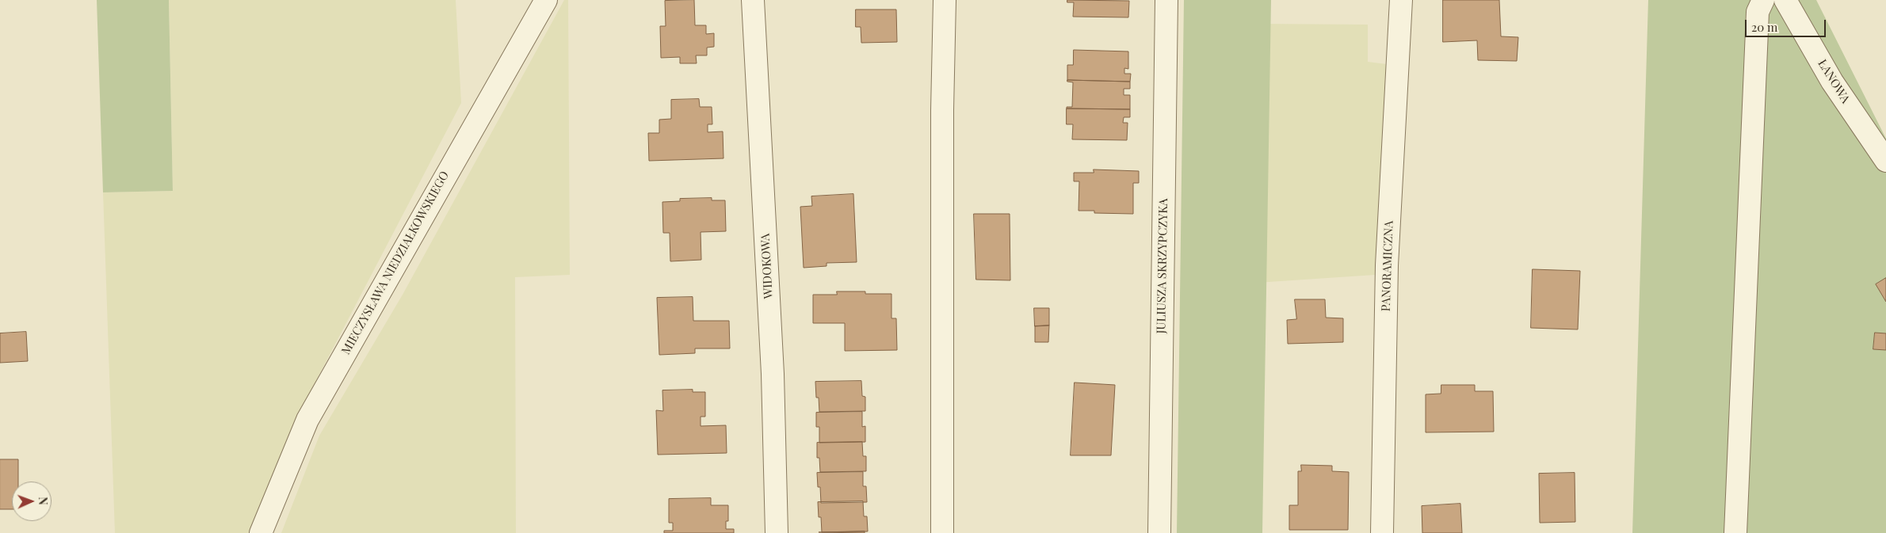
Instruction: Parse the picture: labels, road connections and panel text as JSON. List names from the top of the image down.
{
  "streets": {
    "street": [
      "ŁANOWA",
      "MIECZYSŁAWA NIEDZIAŁKOWSKIEGO",
      "WIDOKOWA",
      "JULIUSZA SKRZYPCZYKA",
      "PANORAMICZNA"
    ]
  },
  "scale_bar": "20 m",
  "north": "right"
}
